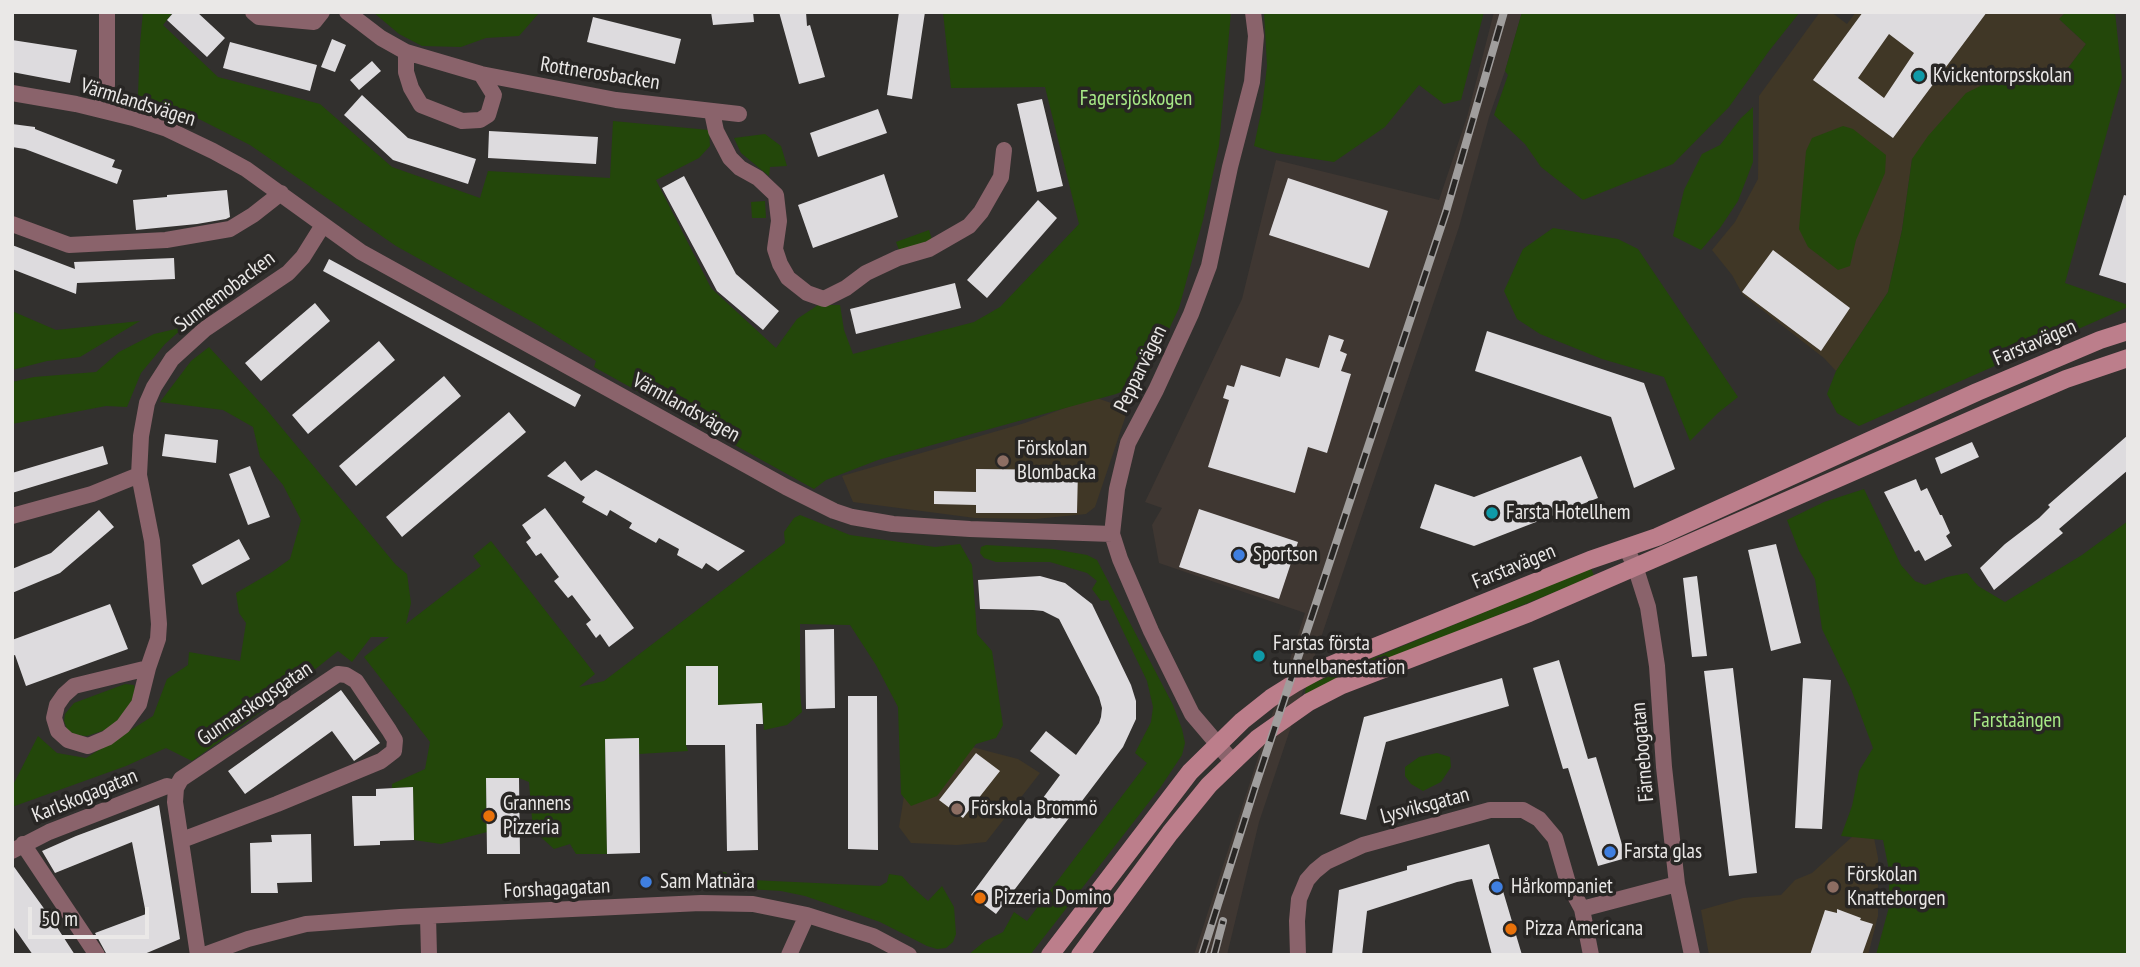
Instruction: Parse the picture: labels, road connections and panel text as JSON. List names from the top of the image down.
{
  "streets": {
    "street": [
      "Rottnerosbacken",
      "Värmlandsvägen",
      "Sunnemobacken",
      "Farstavägen",
      "Pepparvägen",
      "Gunnarskogsgatan",
      "Färnebogatan",
      "Karlskogagatan",
      "Lysviksgatan",
      "Forshagagatan"
    ]
  },
  "crossings": [
    ["Värmlandsvägen", "Sunnemobacken"],
    ["Värmlandsvägen", "Pepparvägen"],
    ["Farstavägen", "Pepparvägen"],
    ["Farstavägen", "Färnebogatan"],
    ["Gunnarskogsgatan", "Karlskogagatan"]
  ],
  "parks": ["Fagersjöskogen", "Farstaängen"],
  "places": [
    "Kvickentorpsskolan",
    "Förskolan Blombacka",
    "Farsta Hotellhem",
    "Sportson",
    "Farstas första tunnelbanestation",
    "Förskola Brommö",
    "Grannens Pizzeria",
    "Farsta glas",
    "Sam Matnära",
    "Hårkompaniet",
    "Förskolan Knatteborgen",
    "Pizzeria Domino",
    "Pizza Americana"
  ],
  "scale_bar": "50 m"
}
